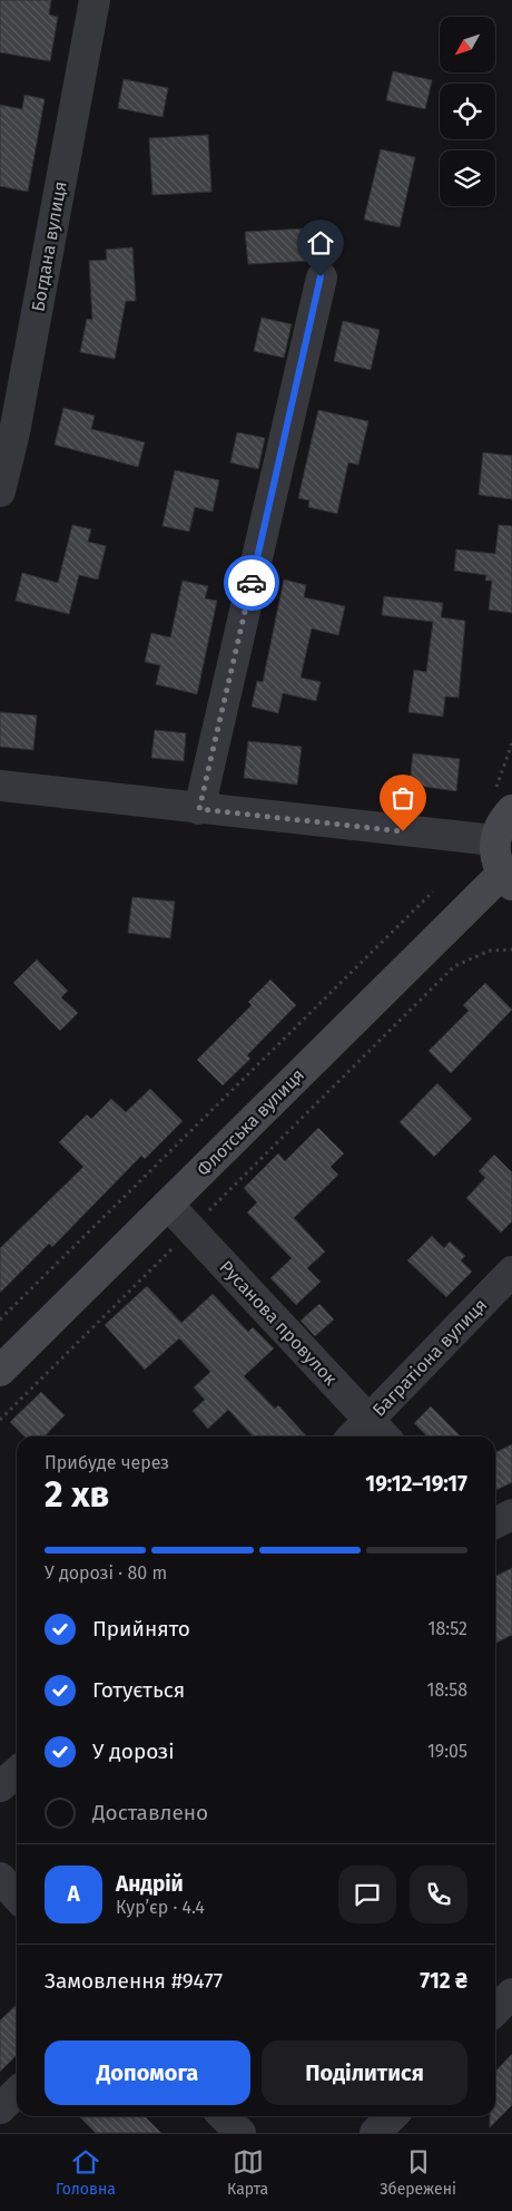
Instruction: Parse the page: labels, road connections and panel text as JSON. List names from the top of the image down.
{
  "streets": {
    "street": [
      "Богдана вулиця",
      "Флотська вулиця",
      "Русанова провулок",
      "Багратіона вулиця"
    ]
  },
  "crossings": [
    ["Флотська вулиця", "Русанова провулок"],
    ["Русанова провулок", "Багратіона вулиця"]
  ],
  "north": "bottom left",
  "page": {
    "heading": ["2 хв", "Прибуде через", "19:12–19:17"],
    "panel": [
      "Андрій",
      "Кур’єр · 4.4",
      "Замовлення #9477",
      "712 ₴"
    ],
    "bar": "У дорозі · 80 m",
    "list": [
      ["Прийнято", "18:52"],
      ["Готується", "18:58"],
      ["У дорозі", "19:05"],
      "Доставлено"
    ],
    "round": "А",
    "buttons": ["Допомога", "Поділитися"],
    "tabs": ["Головна", "Карта", "Збережені"]
  }
}
